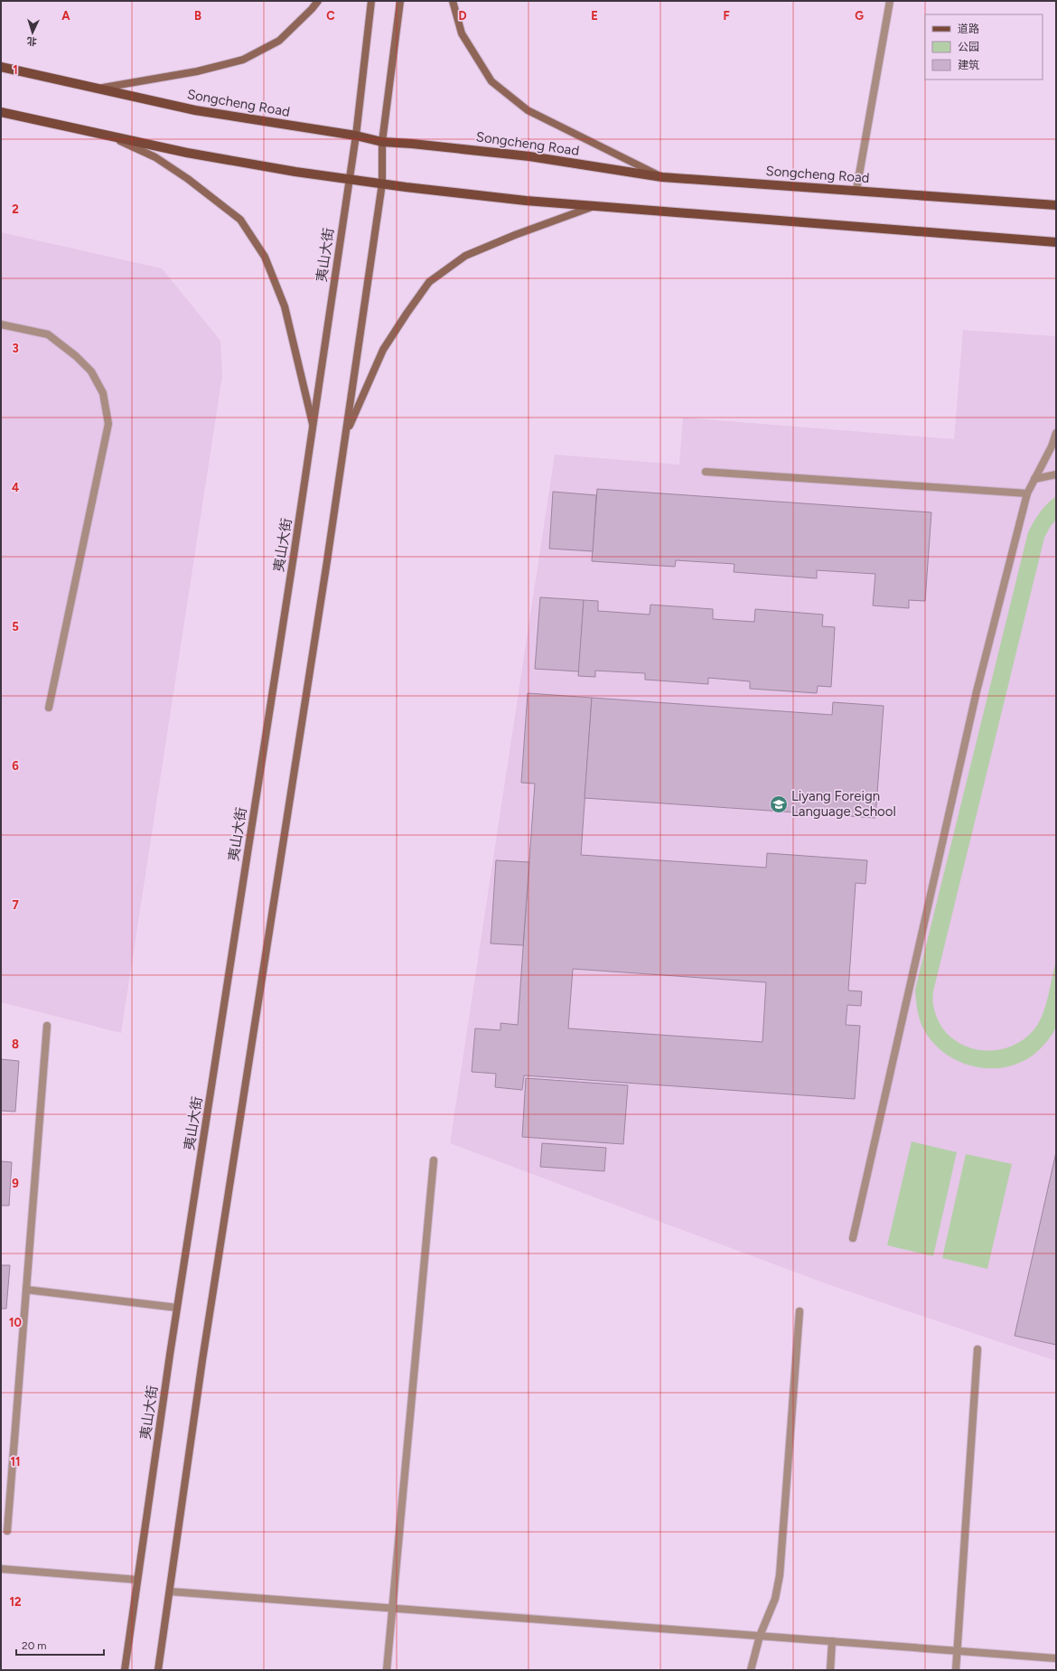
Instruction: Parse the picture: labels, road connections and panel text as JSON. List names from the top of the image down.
{
  "streets": {
    "main road": ["Songcheng Road", "夷山大街"]
  },
  "crossings": [
    ["Songcheng Road", "夷山大街"]
  ],
  "places": {
    "school or university": ["Liyang Foreign Language School"]
  },
  "legend": ["道路", "公园", "建筑"],
  "scale_bar": "20 m",
  "north": "bottom",
  "grid": {
    "columns": [
      "A",
      "B",
      "C",
      "D",
      "E",
      "F",
      "G"
    ],
    "rows": [
      "1",
      "2",
      "3",
      "4",
      "5",
      "6",
      "7",
      "8",
      "9",
      "10",
      "11",
      "12"
    ]
  }
}
